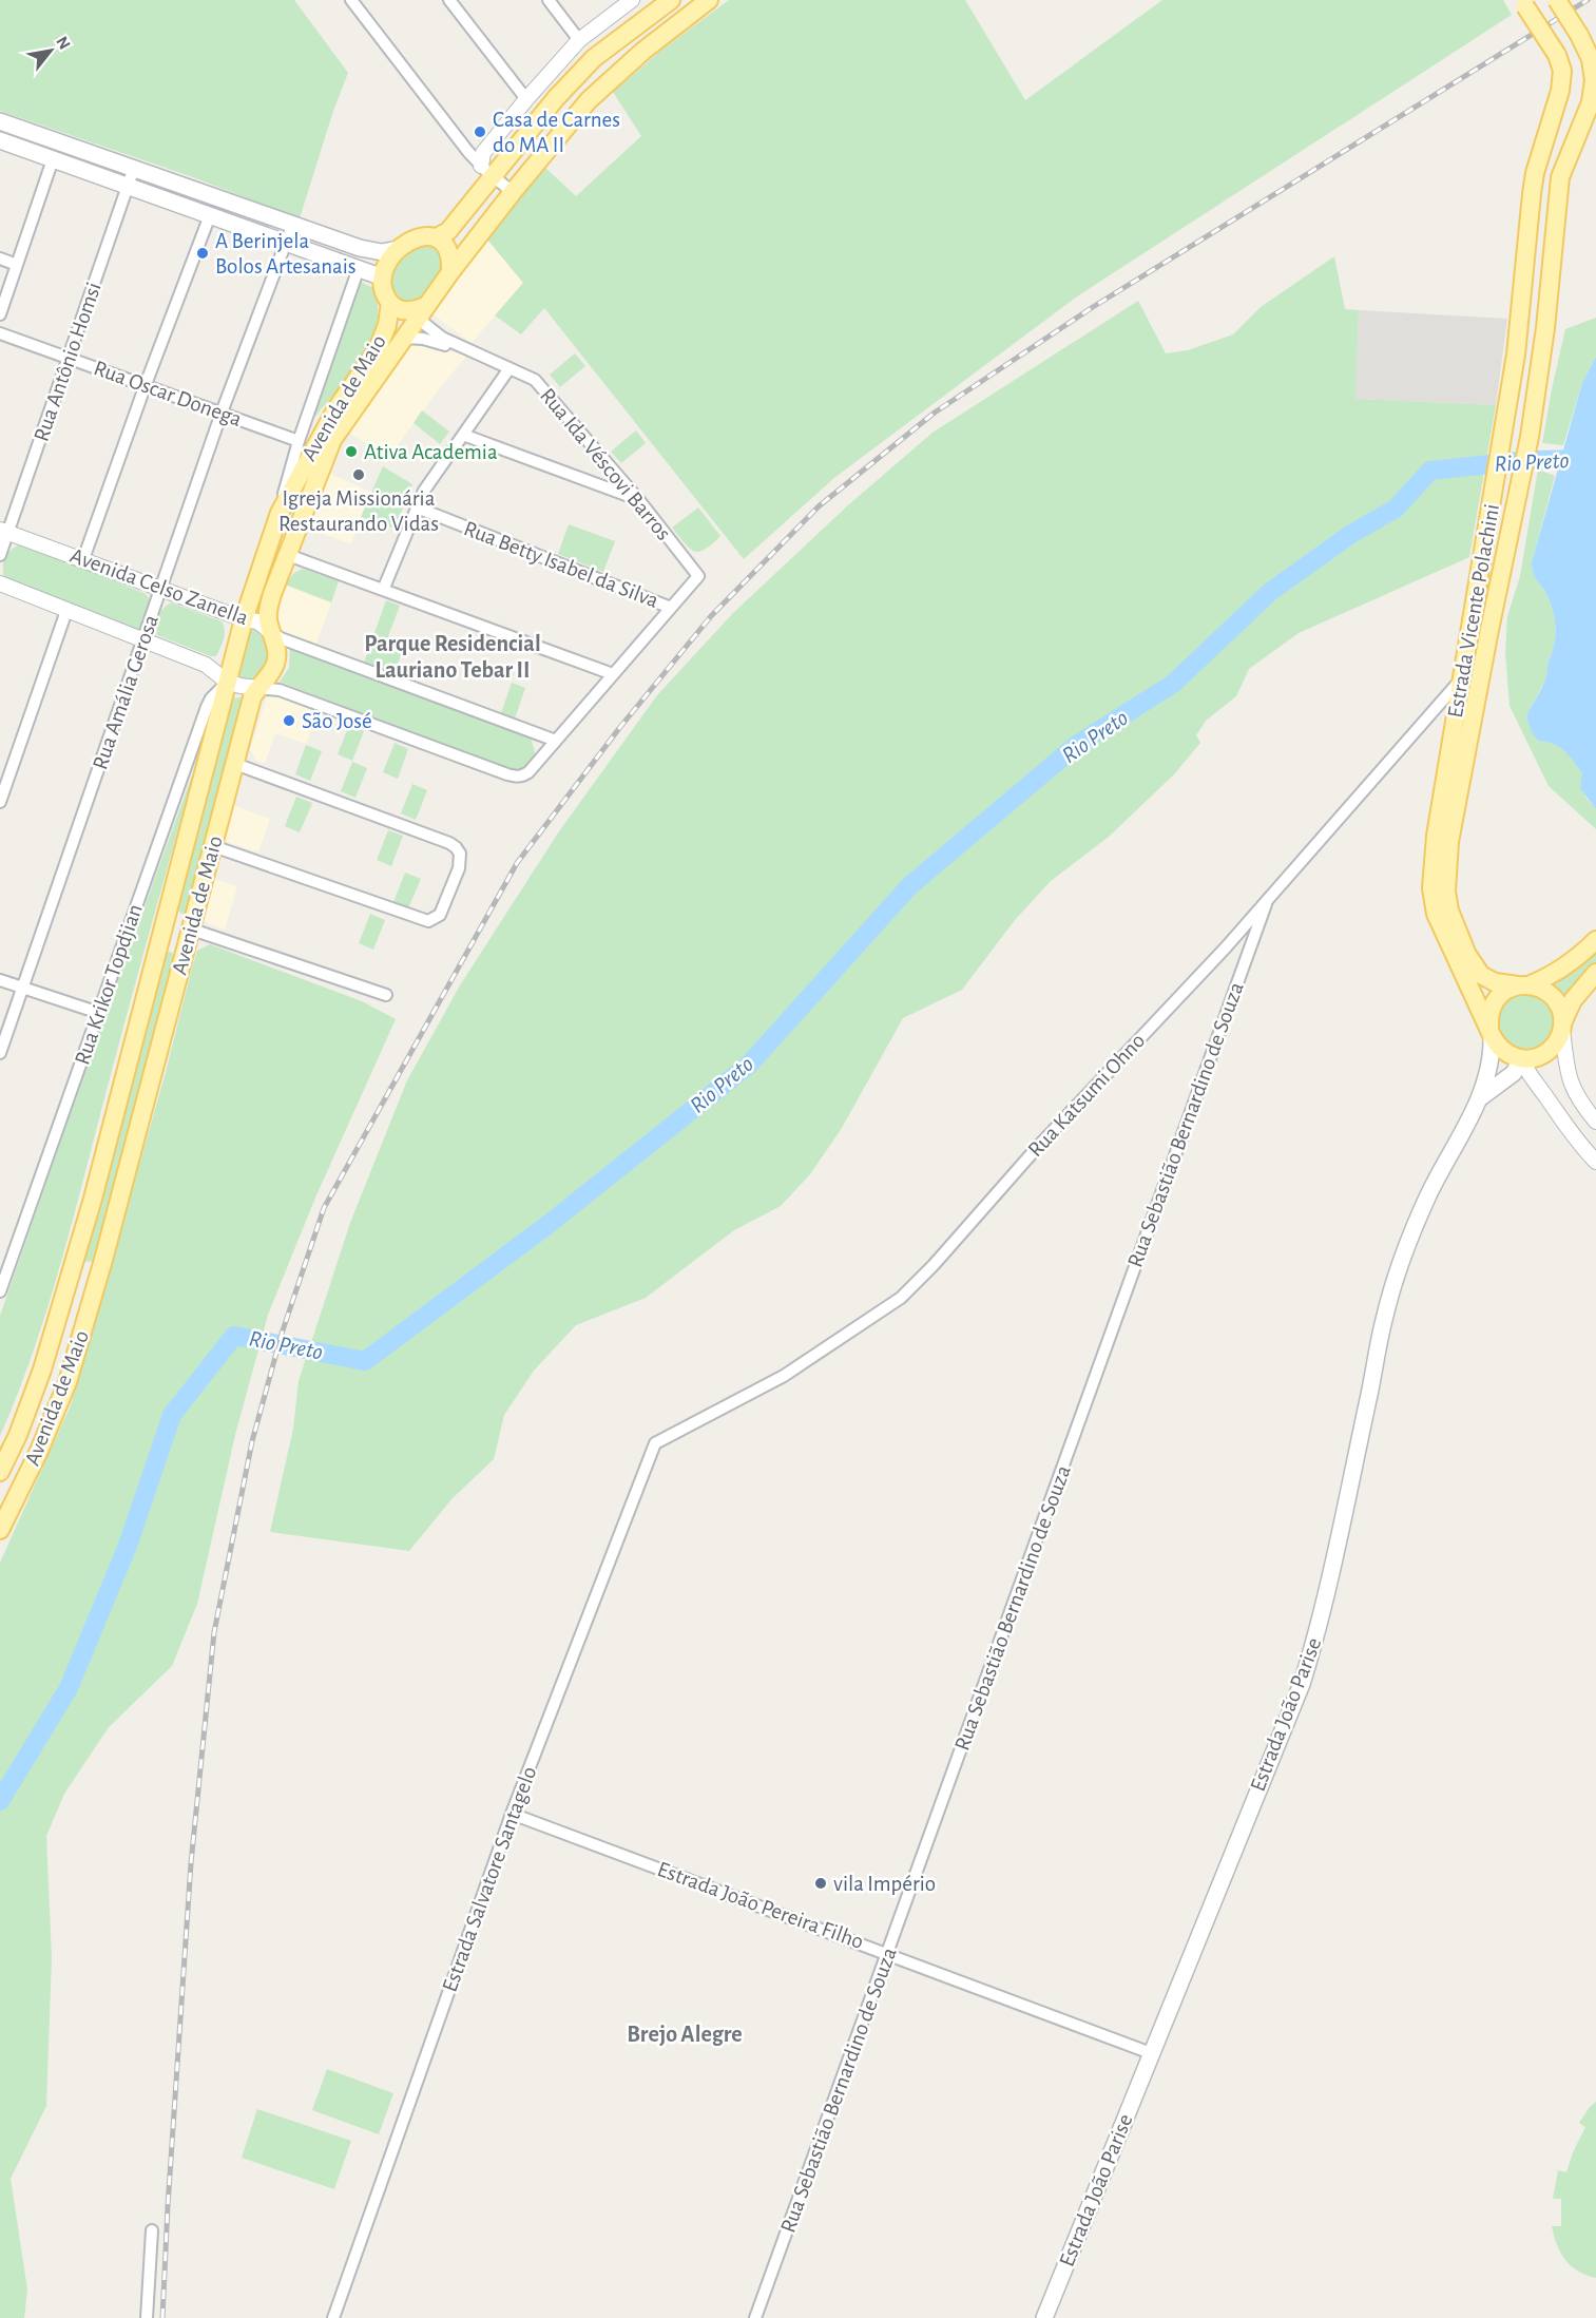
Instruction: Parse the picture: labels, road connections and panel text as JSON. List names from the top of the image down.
{
  "streets": {
    "main road": ["Avenida de Maio", "Estrada Vicente Polachini", "Estrada João Parise"],
    "street": [
      "Rua Antônio Homsi",
      "Rua Oscar Donega",
      "Rua Ida Véscovi Barros",
      "Rua Betty Isabel da Silva",
      "Avenida Celso Zanella",
      "Rua Amália Gerosa",
      "Rua Krikor Topdjian",
      "Rua Katsumi Ohno",
      "Rua Sebastião Bernardino de Souza",
      "Estrada Salvatore Santagelo",
      "Estrada João Pereira Filho"
    ]
  },
  "crossings": [
    ["Rua Antônio Homsi", "Rua Oscar Donega"],
    ["Rua Antônio Homsi", "Avenida Celso Zanella"],
    ["Rua Oscar Donega", "Rua Amália Gerosa"],
    ["Avenida de Maio", "Rua Ida Véscovi Barros"],
    ["Avenida de Maio", "Avenida Celso Zanella"],
    ["Avenida de Maio", "Rua Krikor Topdjian"],
    ["Rua Ida Véscovi Barros", "Rua Betty Isabel da Silva"],
    ["Avenida Celso Zanella", "Rua Amália Gerosa"],
    ["Estrada Vicente Polachini", "Rua Katsumi Ohno"],
    ["Estrada Vicente Polachini", "Estrada João Parise"],
    ["Rua Katsumi Ohno", "Rua Sebastião Bernardino de Souza"],
    ["Rua Katsumi Ohno", "Estrada Salvatore Santagelo"],
    ["Rua Sebastião Bernardino de Souza", "Estrada João Pereira Filho"],
    ["Estrada João Parise", "Estrada João Pereira Filho"],
    ["Estrada Salvatore Santagelo", "Estrada João Pereira Filho"]
  ],
  "districts": ["Parque Residencial Lauriano Tebar II", "Brejo Alegre"],
  "water": ["Rio Preto"],
  "places": [
    "Casa de Carnes do MA II",
    "A Berinjela Bolos Artesanais",
    "Ativa Academia",
    "Igreja Missionária Restaurando Vidas",
    "São José",
    "vila Império"
  ],
  "north": "top right"
}
